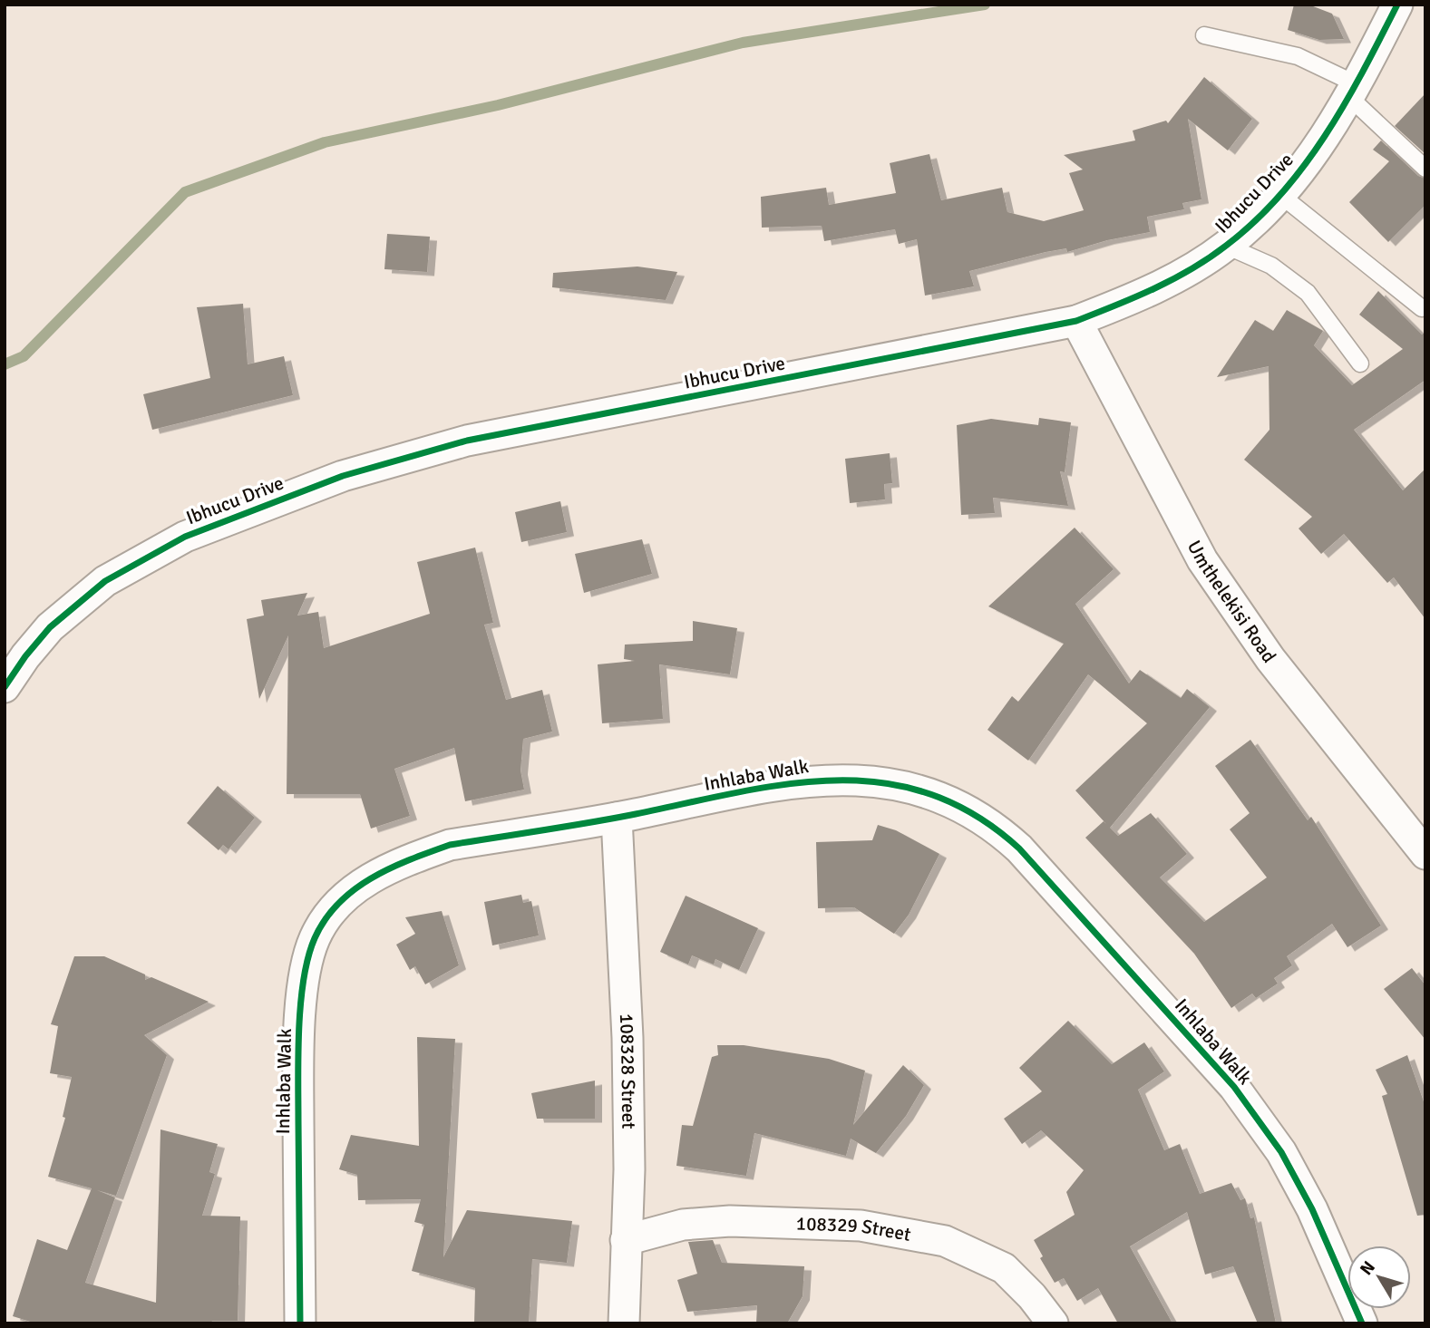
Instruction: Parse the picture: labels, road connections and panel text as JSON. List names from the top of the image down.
{
  "streets": {
    "street": [
      "Ibhucu Drive",
      "Umthelekisi Road",
      "Inhlaba Walk",
      "108328 Street",
      "108329 Street"
    ]
  },
  "crossings": [
    ["Ibhucu Drive", "Umthelekisi Road"],
    ["Inhlaba Walk", "108328 Street"],
    ["108328 Street", "108329 Street"]
  ],
  "north": "top left"
}
